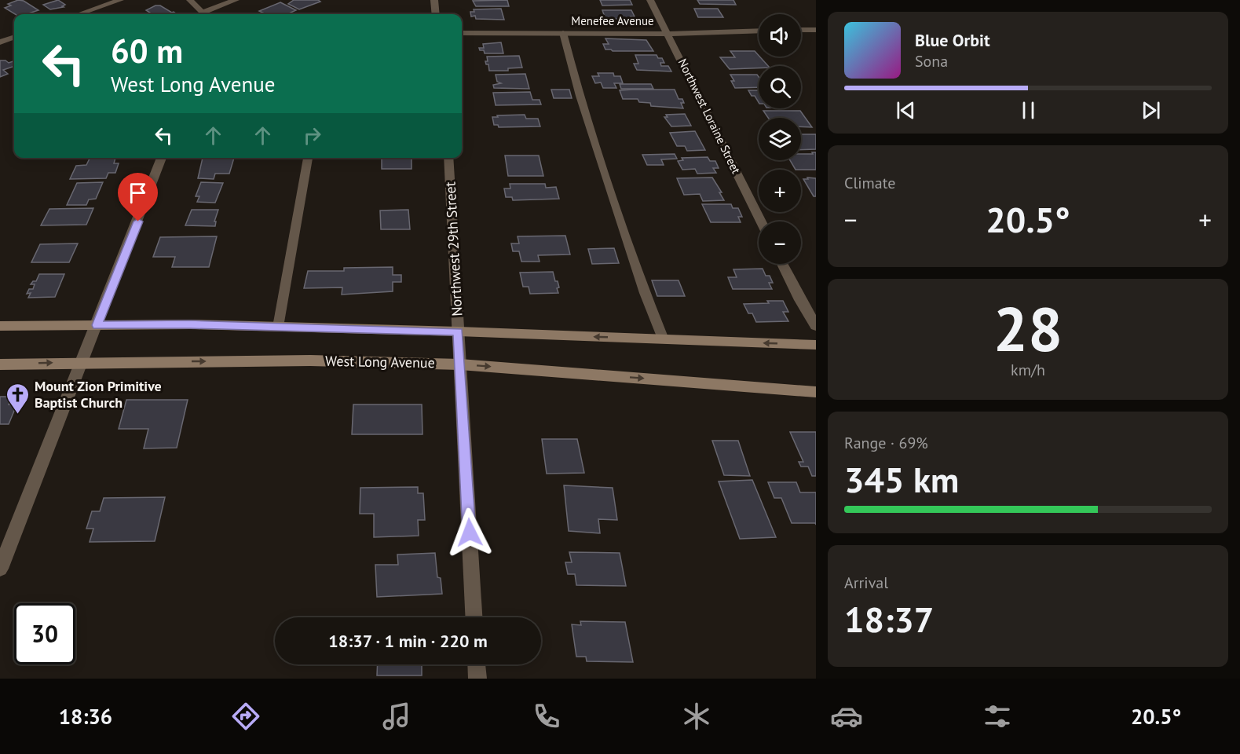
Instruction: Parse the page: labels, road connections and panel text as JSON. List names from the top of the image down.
{
  "streets": {
    "main road": ["West Long Avenue"],
    "street": ["Menefee Avenue", "Northwest Loraine Street", "Northwest 29th Street"]
  },
  "crossings": [
    ["Menefee Avenue", "Northwest Loraine Street"],
    ["Northwest 29th Street", "West Long Avenue"]
  ],
  "places": {
    "church": ["Mount Zion Primitive Baptist Church"]
  },
  "page": {
    "map_buttons": ["+", "−"],
    "turn": ["60 m", "West Long Avenue"],
    "song": ["Blue Orbit", "Sona"],
    "tile": [
      "Climate",
      ["28", "km/h"],
      ["Range · 69%", "345 km"],
      ["Arrival", "18:37"]
    ],
    "heat": ["−", "20.5°", "+"],
    "limit": "30",
    "trip": "18:37 · 1 min · 220 m",
    "tabs": ["18:36", "20.5°"]
  }
}
